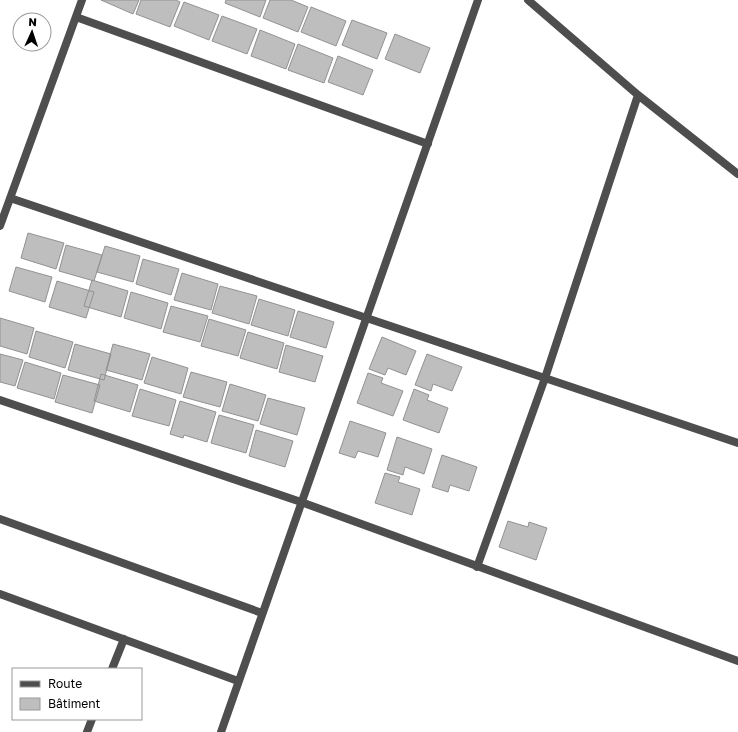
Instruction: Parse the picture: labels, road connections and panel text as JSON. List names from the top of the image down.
{
  "legend": ["Route", "Bâtiment"],
  "north": "top"
}
